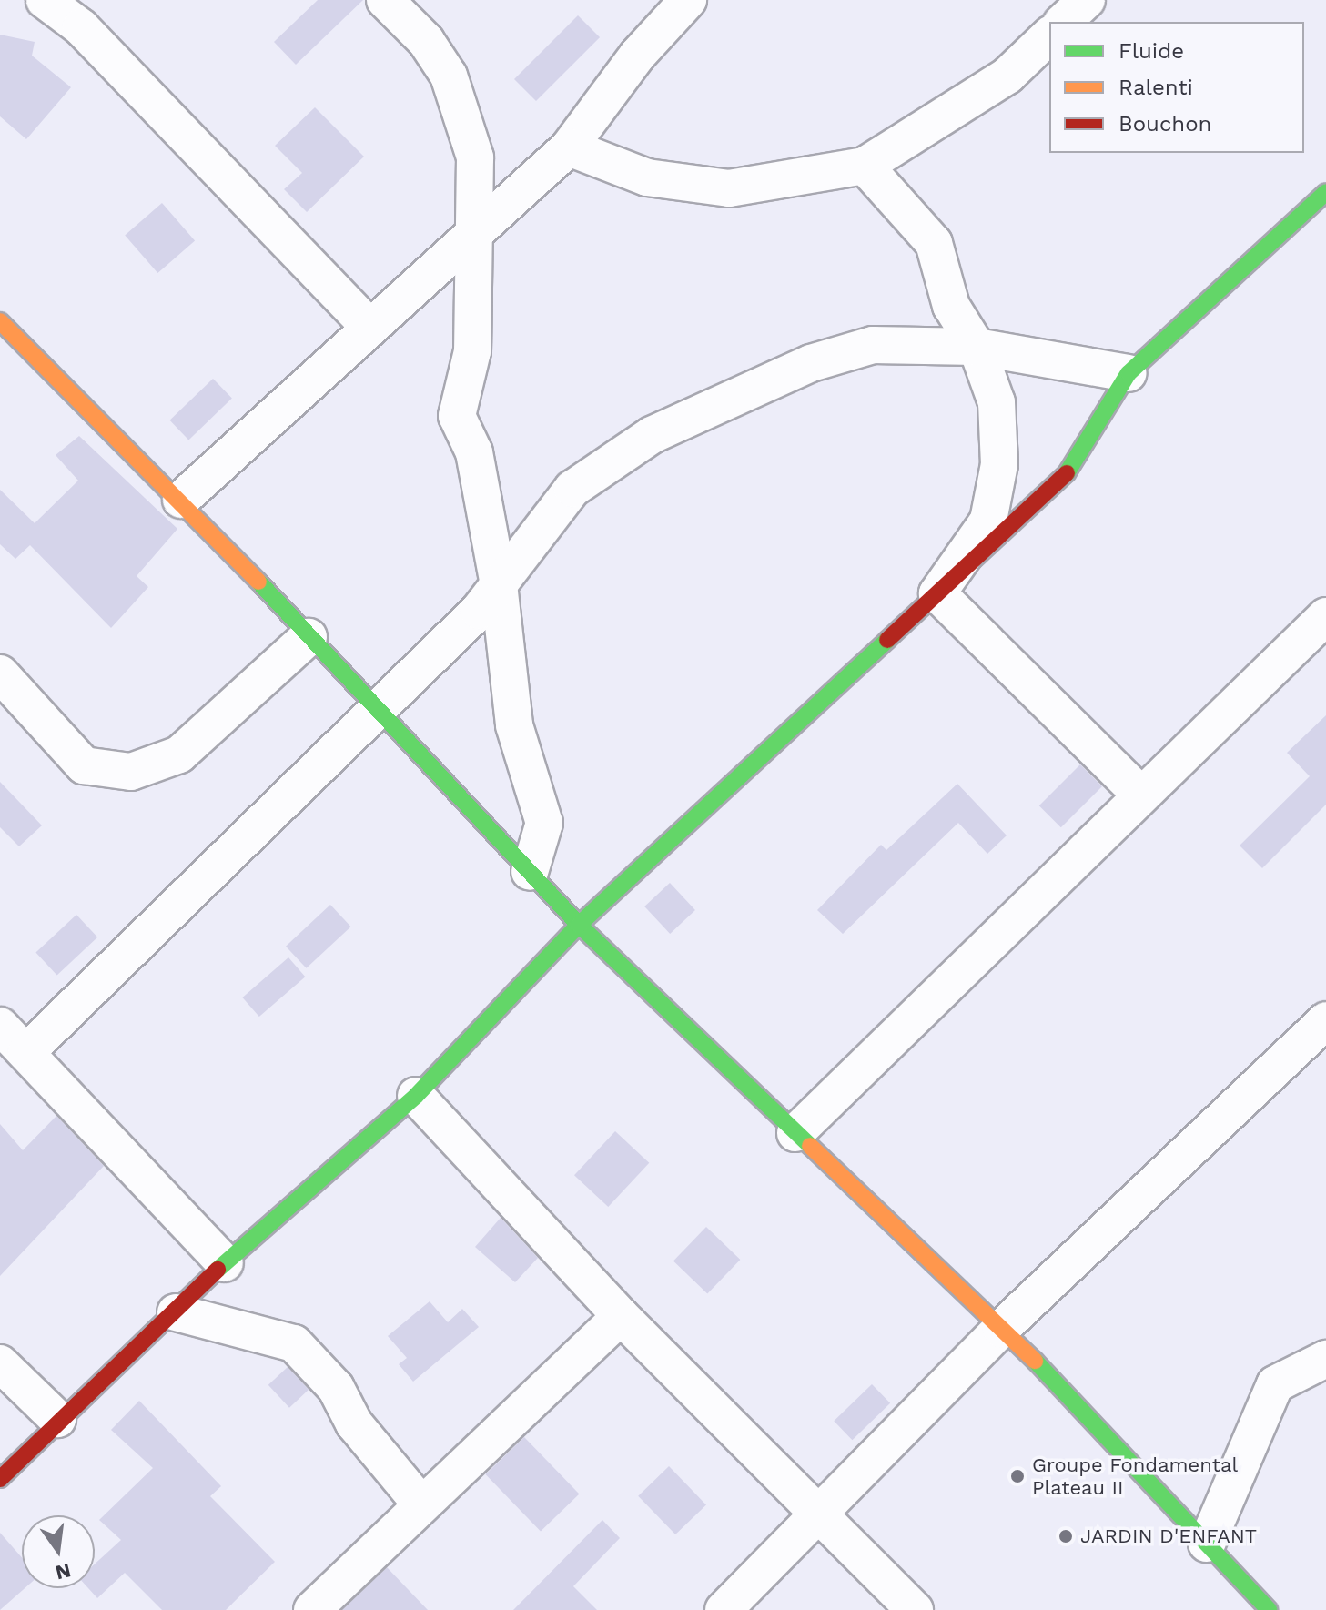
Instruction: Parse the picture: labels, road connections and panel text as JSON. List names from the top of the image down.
{
  "places": ["Groupe Fondamental Plateau II", "JARDIN D'ENFANT"],
  "legend": ["Fluide", "Ralenti", "Bouchon"],
  "north": "bottom"
}
